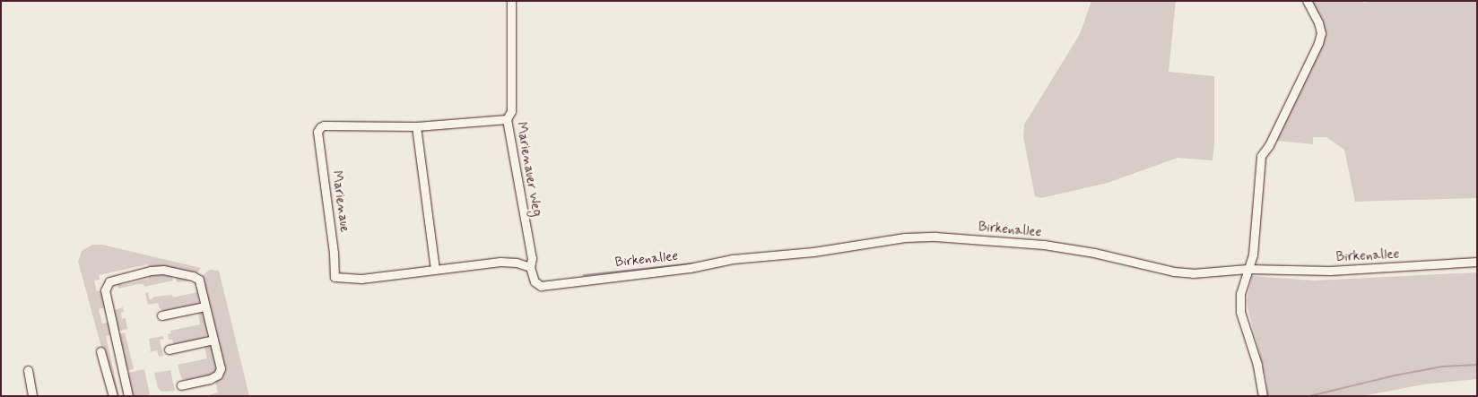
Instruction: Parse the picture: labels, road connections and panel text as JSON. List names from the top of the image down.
{
  "streets": {
    "street": ["Marienauer Weg", "Marienaue", "Birkenallee"]
  },
  "crossings": [
    ["Marienauer Weg", "Marienaue"],
    ["Marienauer Weg", "Birkenallee"]
  ]
}
